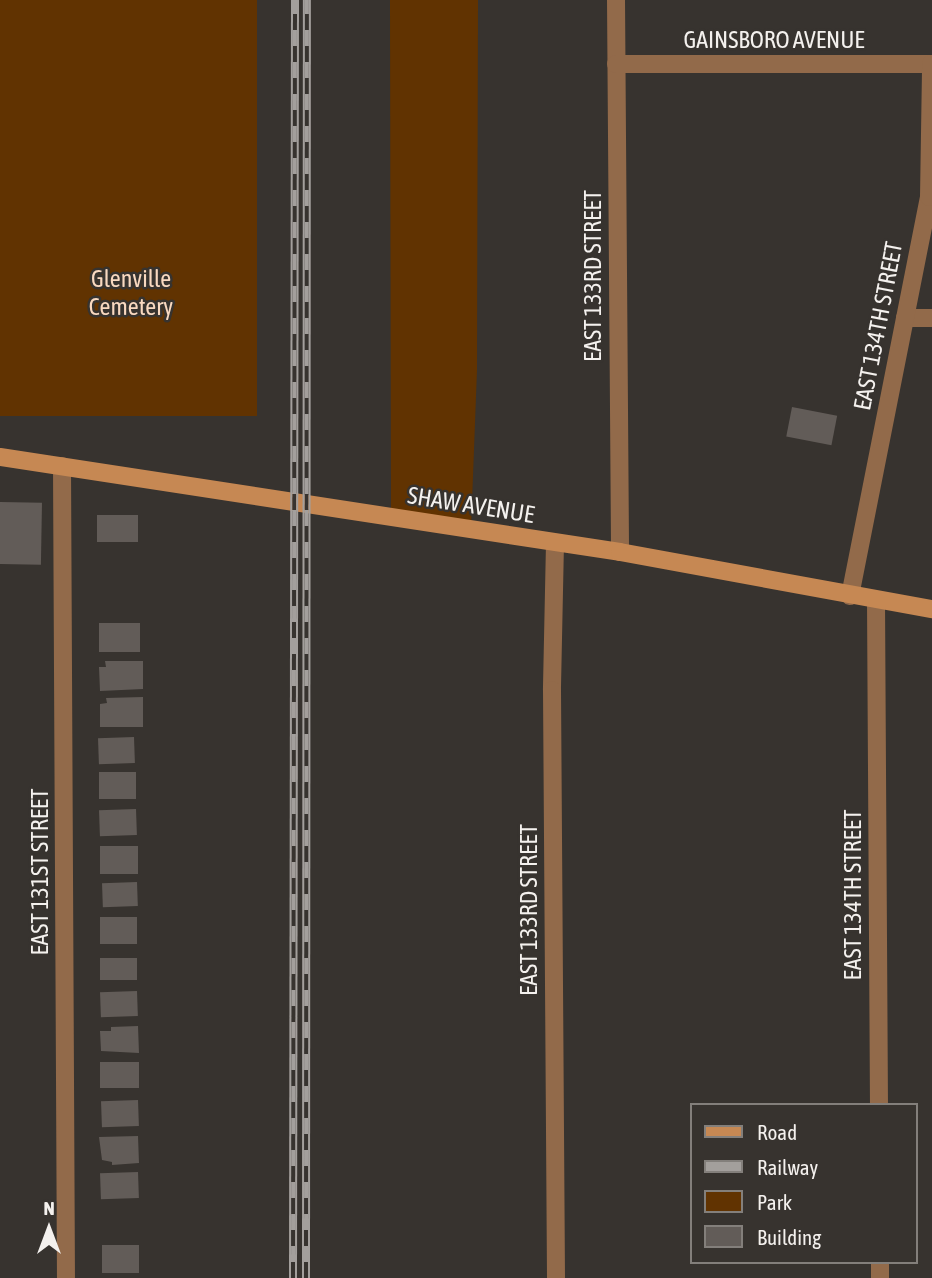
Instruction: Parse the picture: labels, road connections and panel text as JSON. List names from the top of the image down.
{
  "streets": {
    "main road": ["SHAW AVENUE"],
    "street": [
      "GAINSBORO AVENUE",
      "EAST 133RD STREET",
      "EAST 134TH STREET",
      "EAST 131ST STREET"
    ]
  },
  "crossings": [
    ["GAINSBORO AVENUE", "EAST 133RD STREET"],
    ["GAINSBORO AVENUE", "EAST 134TH STREET"],
    ["EAST 133RD STREET", "SHAW AVENUE"],
    ["EAST 134TH STREET", "SHAW AVENUE"],
    ["SHAW AVENUE", "EAST 131ST STREET"]
  ],
  "parks": ["Glenville Cemetery"],
  "legend": [
    "Road",
    "Railway",
    "Park",
    "Building"
  ],
  "north": "top"
}
